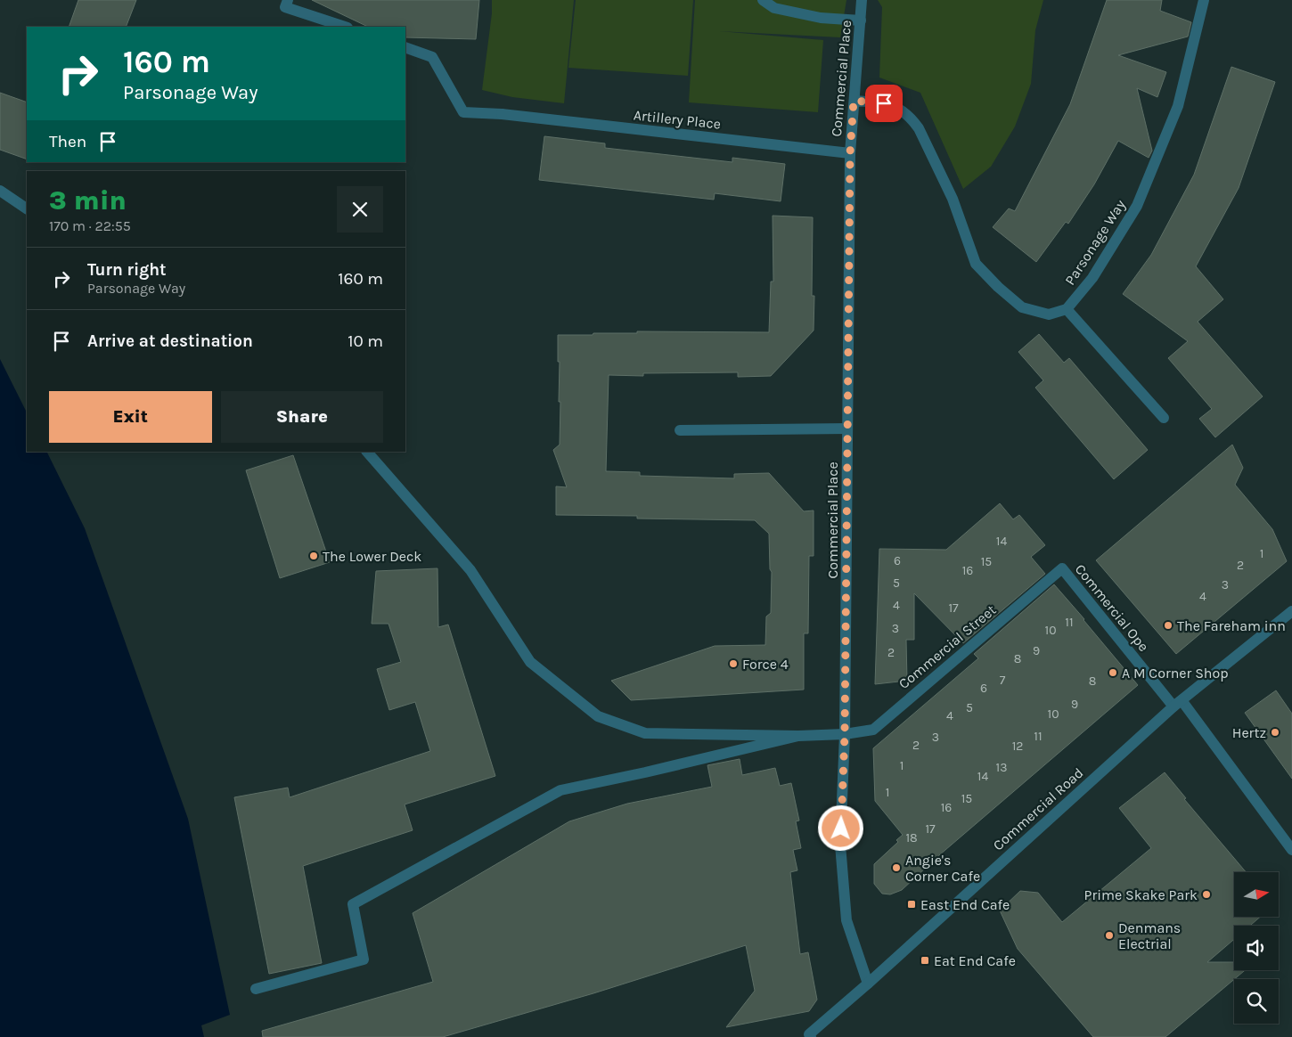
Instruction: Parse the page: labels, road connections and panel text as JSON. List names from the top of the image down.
{
  "streets": {
    "street": [
      "Commercial Place",
      "Artillery Place",
      "Parsonage Way",
      "Commercial Ope",
      "Commercial Street",
      "Commercial Road"
    ]
  },
  "crossings": [
    ["Commercial Place", "Artillery Place"],
    ["Commercial Place", "Commercial Street"],
    ["Commercial Place", "Commercial Road"],
    ["Commercial Ope", "Commercial Street"],
    ["Commercial Ope", "Commercial Road"]
  ],
  "places": {
    "other": [
      "The Lower Deck",
      "The Fareham inn",
      "Force 4",
      "A M Corner Shop",
      "Hertz",
      "Angie's Corner Cafe",
      "Prime Skake Park",
      "Denmans Electrial"
    ],
    "transit": ["East End Cafe", "Eat End Cafe"]
  },
  "house_numbers": [
    "14",
    "1",
    "6",
    "15",
    "2",
    "16",
    "5",
    "3",
    "4",
    "4",
    "17",
    "11",
    "3",
    "10",
    "9",
    "2",
    "8",
    "7",
    "8",
    "6",
    "9",
    "5",
    "10",
    "4",
    "11",
    "3",
    "2",
    "12",
    "1",
    "13",
    "14",
    "1",
    "15",
    "16",
    "17",
    "18"
  ],
  "north": "right",
  "page": {
    "turn": ["160 m", "Parsonage Way"],
    "then": "Then",
    "heading": ["3 min", "170 m · 22:55"],
    "list": [
      {
        "name": "Turn right",
        "note": "Parsonage Way",
        "value": "160 m"
      },
      {
        "name": "Arrive at destination",
        "value": "10 m"
      }
    ],
    "buttons": ["Exit", "Share"]
  }
}
